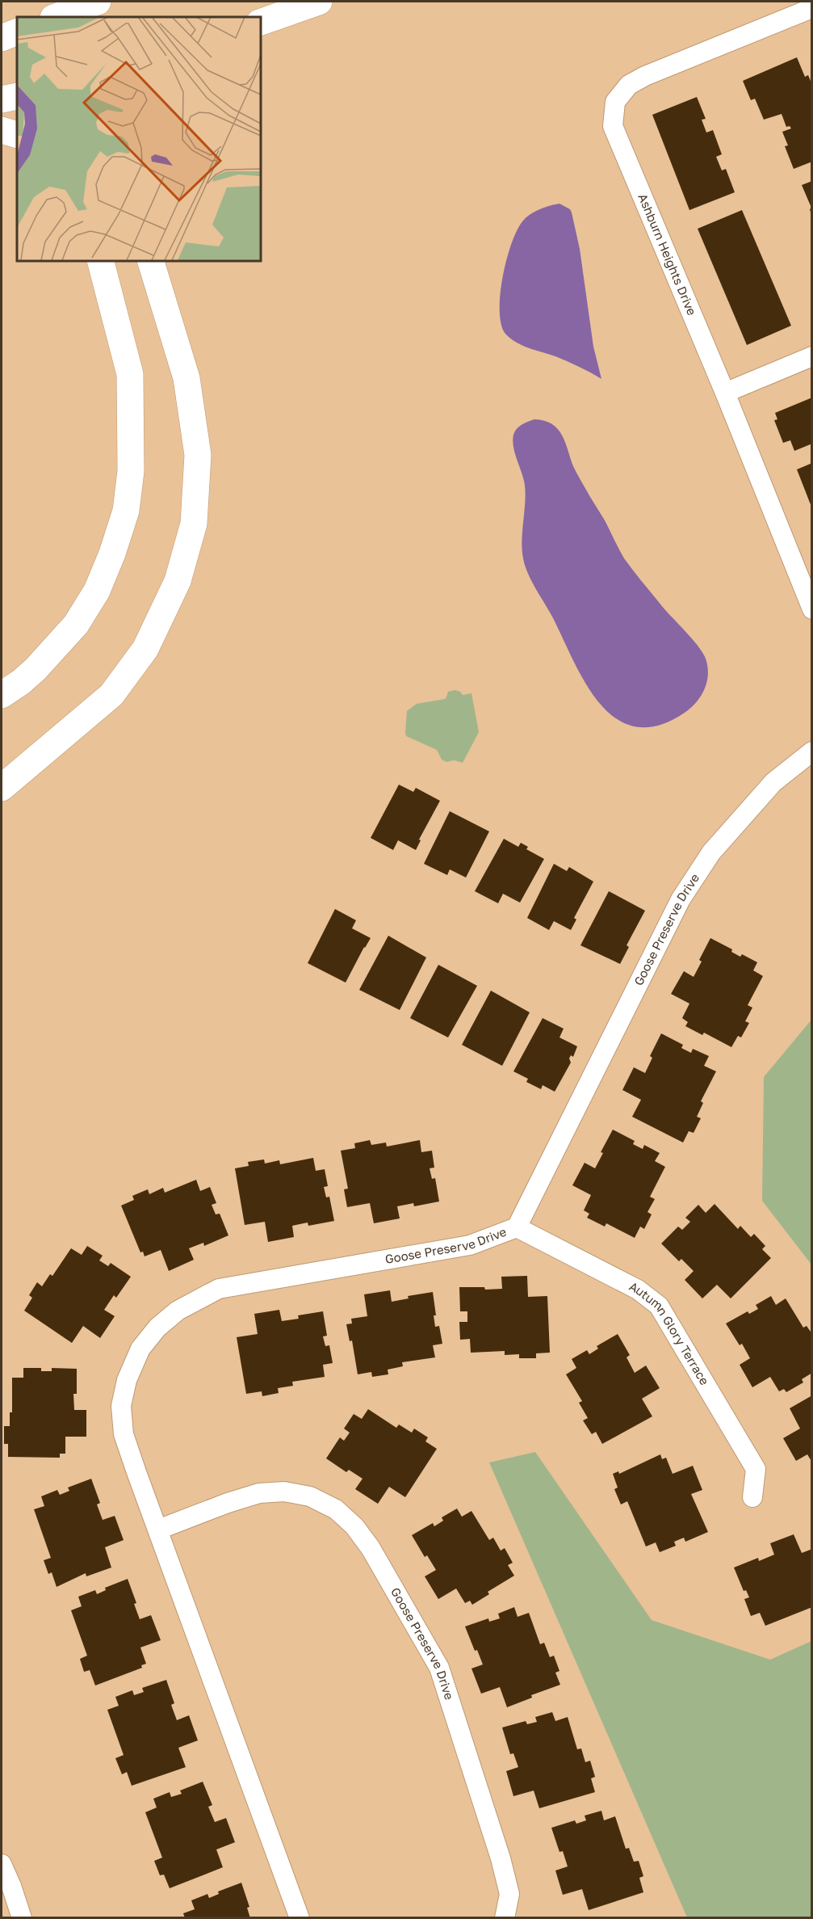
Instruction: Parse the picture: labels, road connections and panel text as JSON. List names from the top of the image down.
{
  "streets": {
    "street": ["Ashburn Heights Drive", "Goose Preserve Drive", "Autumn Glory Terrace"]
  },
  "crossings": [
    ["Goose Preserve Drive", "Autumn Glory Terrace"]
  ]
}
